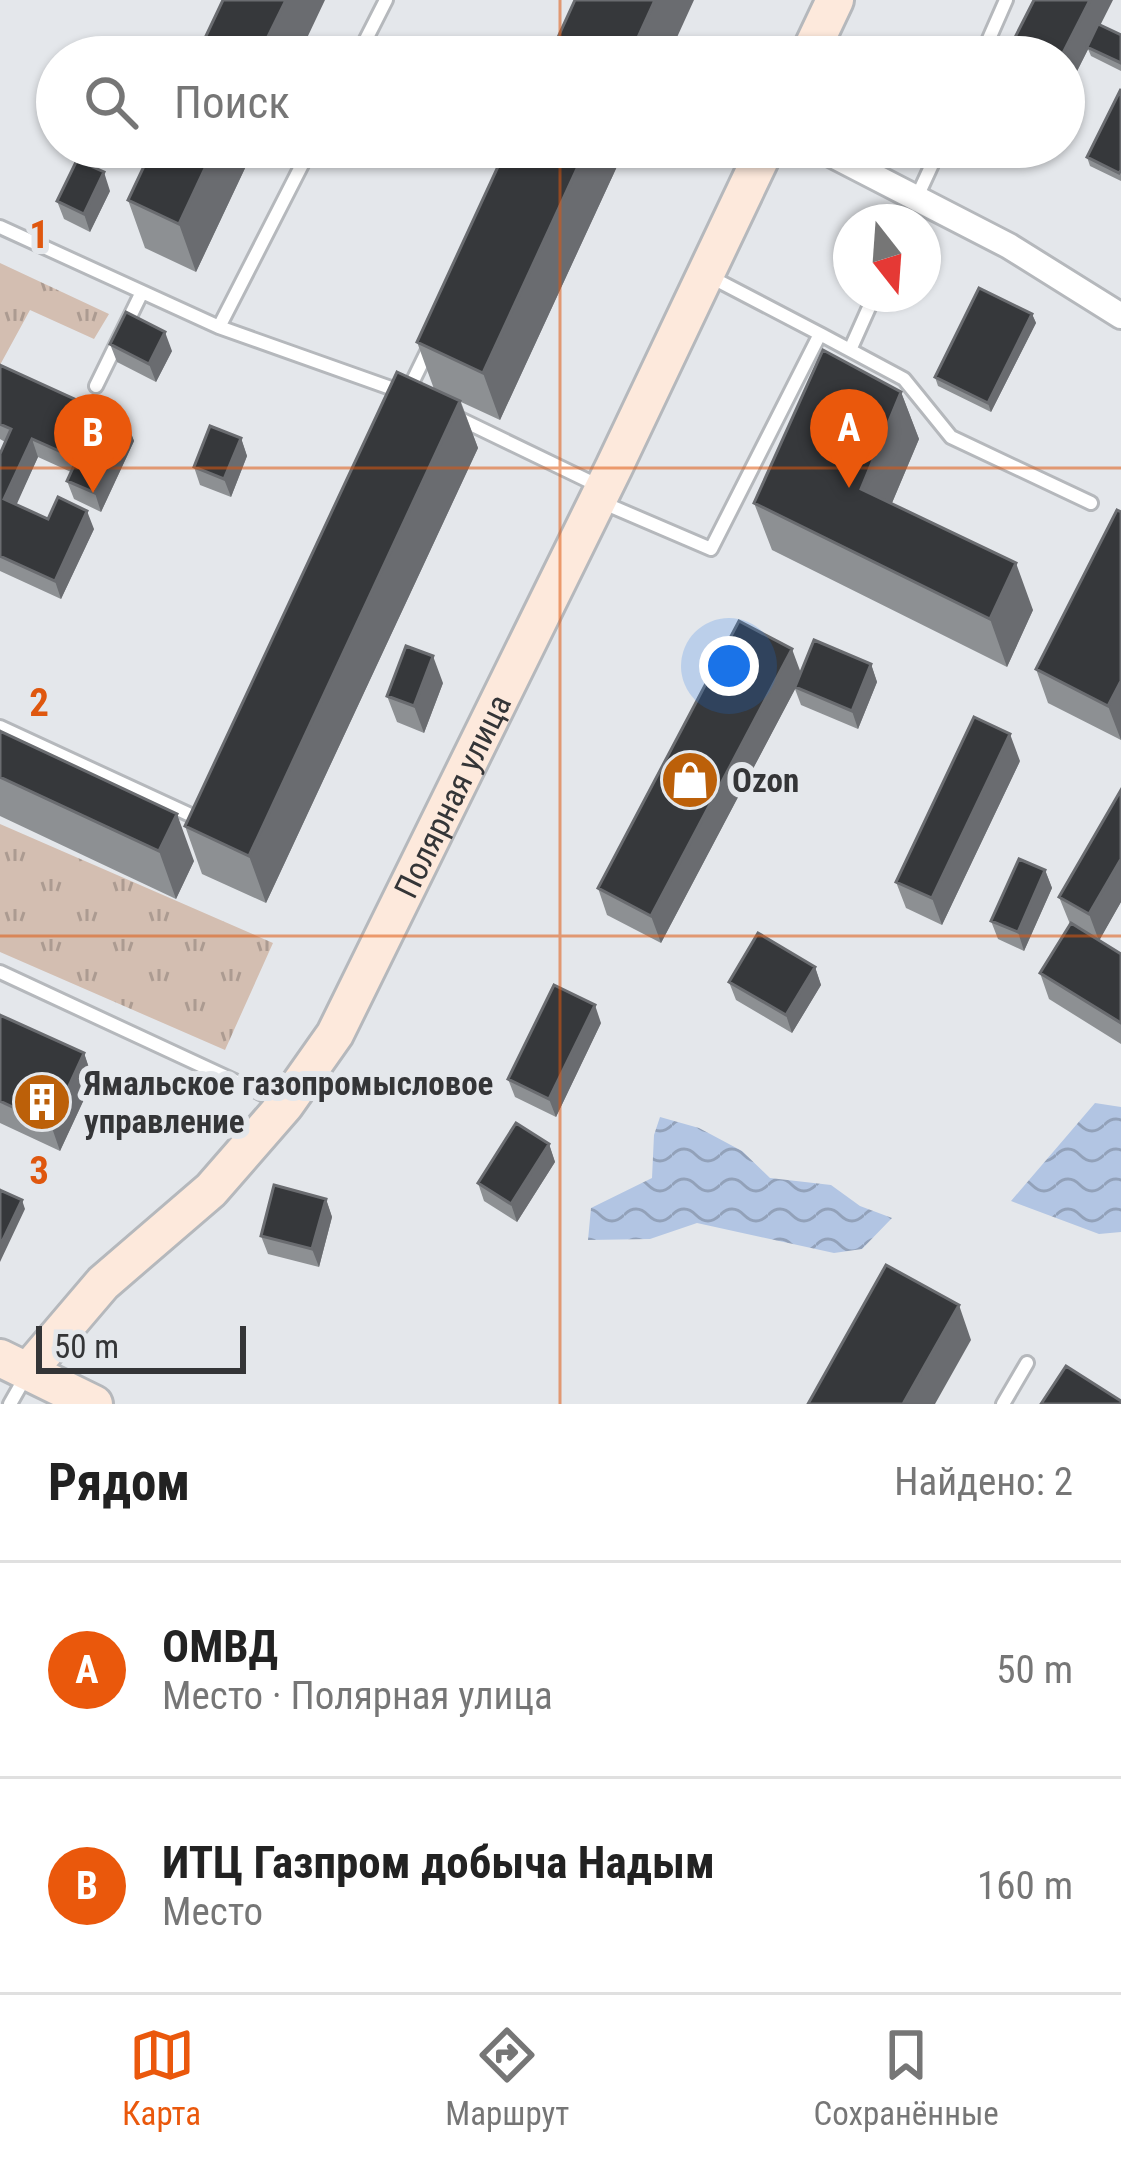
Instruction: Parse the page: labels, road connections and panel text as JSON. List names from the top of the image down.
{
  "streets": {
    "street": ["Полярная улица"]
  },
  "places": {
    "shop": ["Ozon"],
    "building": ["Ямальское газопромысловое управление"]
  },
  "scale_bar": "50 m",
  "north": "bottom",
  "page": {
    "search": "Поиск",
    "pins": ["A", "B"],
    "scale": "50 m",
    "heading": ["Рядом", "Найдено: 2"],
    "list": [
      {
        "mark": "A",
        "name": "ОМВД",
        "note": "Место · Полярная улица",
        "value": "50 m"
      },
      {
        "mark": "B",
        "name": "ИТЦ Газпром добыча Надым",
        "note": "Место",
        "value": "160 m"
      }
    ],
    "nav": ["Карта", "Маршрут", "Сохранённые"]
  },
  "grid": {
    "rows": ["1", "2", "3"]
  }
}
